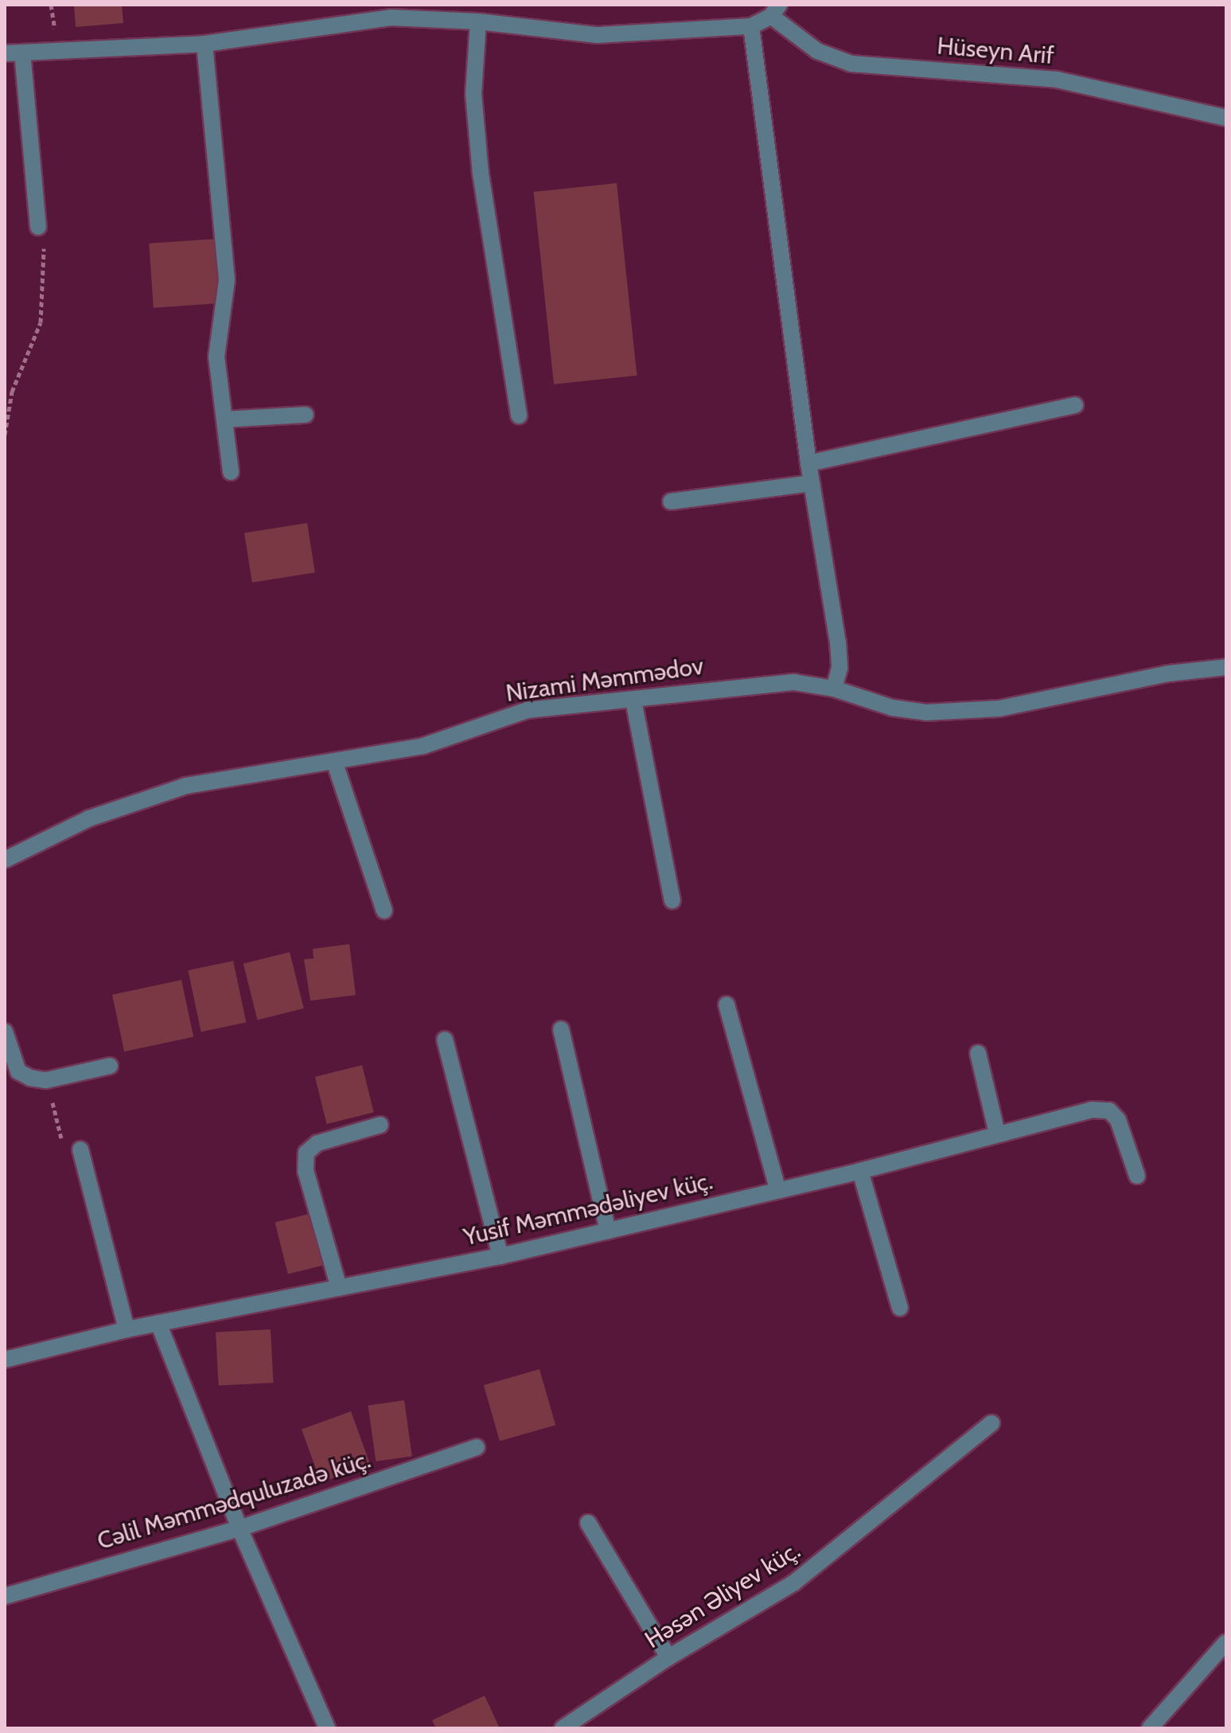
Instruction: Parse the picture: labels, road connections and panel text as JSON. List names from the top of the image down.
{
  "streets": {
    "street": [
      "Hüseyn Arif",
      "Nizami Məmmədov",
      "Yusif Məmmədəliyev küç.",
      "Cəlil Məmmədquluzadə küç.",
      "Həsən Əliyev küç."
    ]
  }
}
